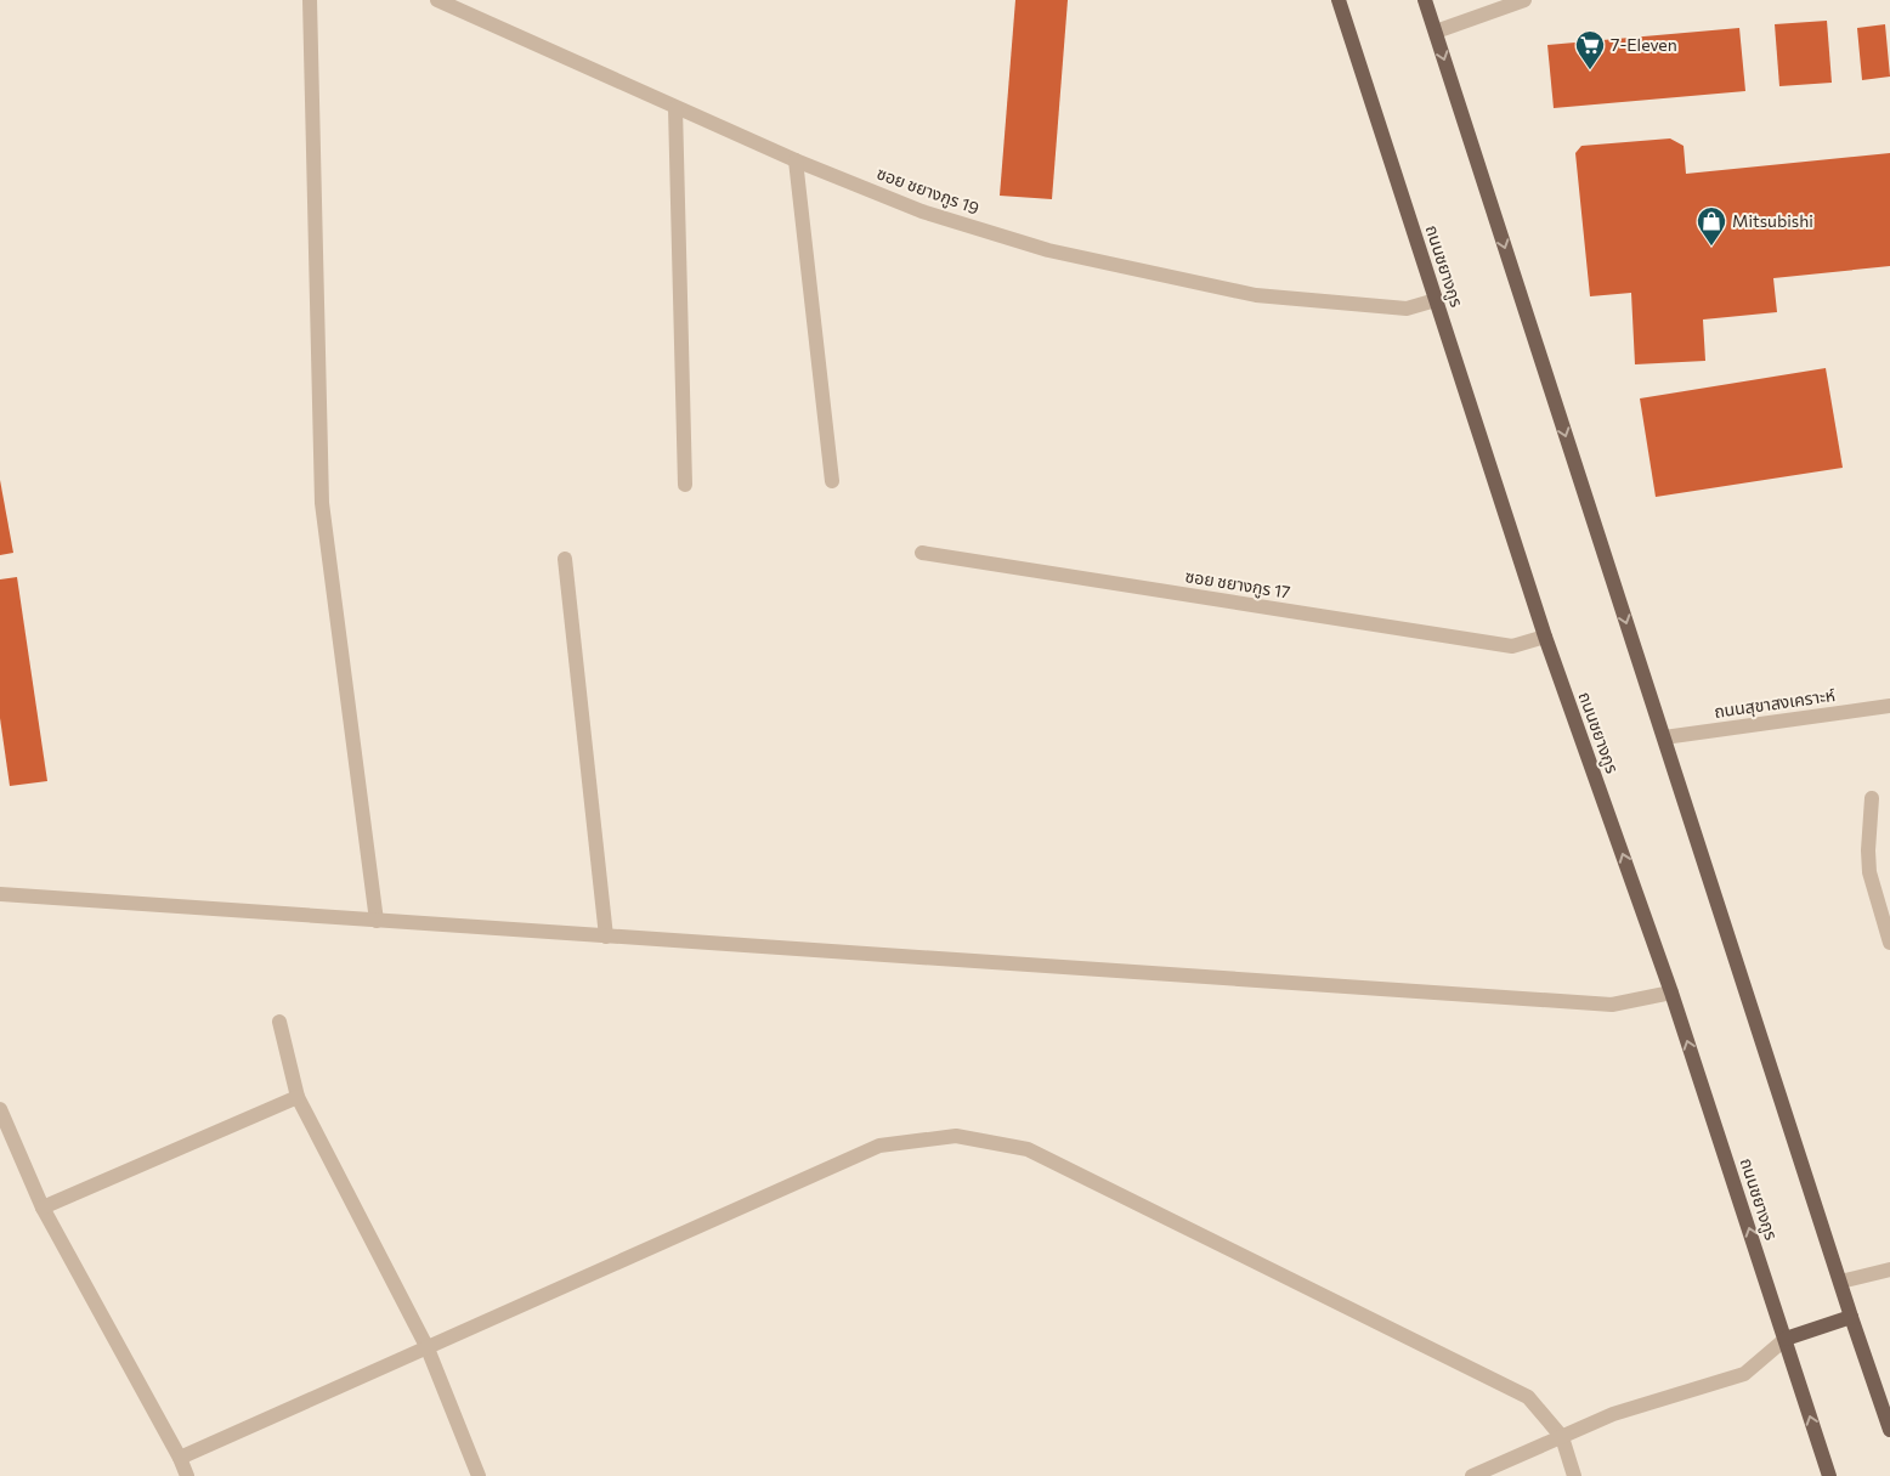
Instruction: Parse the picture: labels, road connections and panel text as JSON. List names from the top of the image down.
{
  "streets": {
    "main road": ["ถนนชยางกูร"],
    "street": ["ซอย ชยางกูร 19", "ซอย ชยางกูร 17", "ถนนสุขาสงเคราะห์"]
  },
  "crossings": [
    ["ซอย ชยางกูร 19", "ถนนชยางกูร"],
    ["ถนนชยางกูร", "ซอย ชยางกูร 17"]
  ],
  "places": {
    "supermarket": ["7-Eleven"],
    "shop": ["Mitsubishi"]
  }
}
